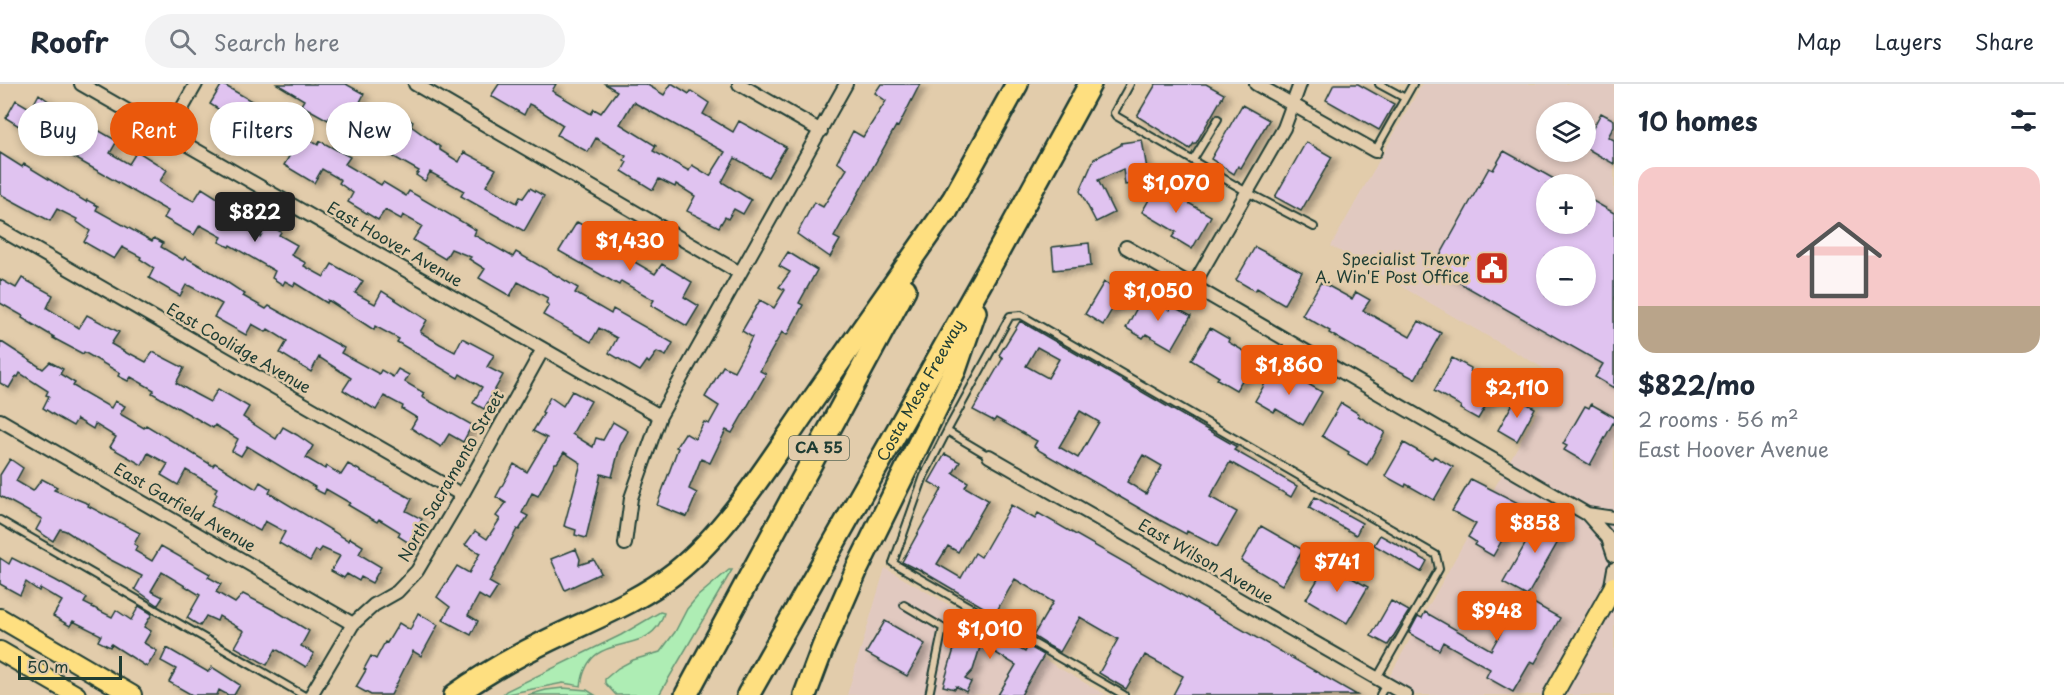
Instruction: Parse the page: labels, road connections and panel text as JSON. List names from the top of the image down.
{
  "streets": {
    "highway": ["Costa Mesa Freeway", "CA 55"],
    "street": [
      "East Hoover Avenue",
      "East Coolidge Avenue",
      "North Sacramento Street",
      "East Garfield Avenue",
      "East Wilson Avenue"
    ]
  },
  "crossings": [
    ["East Hoover Avenue", "North Sacramento Street"],
    ["East Coolidge Avenue", "North Sacramento Street"],
    ["North Sacramento Street", "East Garfield Avenue"]
  ],
  "places": {
    "public building": ["Specialist Trevor A. Win'E Post Office"]
  },
  "scale_bar": "50 m",
  "page": {
    "header": "Roofr",
    "search": "Search here",
    "nav": ["Map", "Layers", "Share"],
    "heading": "10 homes",
    "map_buttons": ["+", "−"],
    "chip": [
      "Buy",
      "Rent",
      "Filters",
      "New"
    ],
    "list": [
      {
        "name": "$822/mo",
        "note": "2 rooms · 56 m² · East Hoover Avenue"
      }
    ],
    "price": [
      "$1,070",
      "$822",
      "$1,430",
      "$1,050",
      "$1,860",
      "$2,110",
      "$858",
      "$741",
      "$948",
      "$1,010"
    ],
    "scale": "50 m"
  }
}
